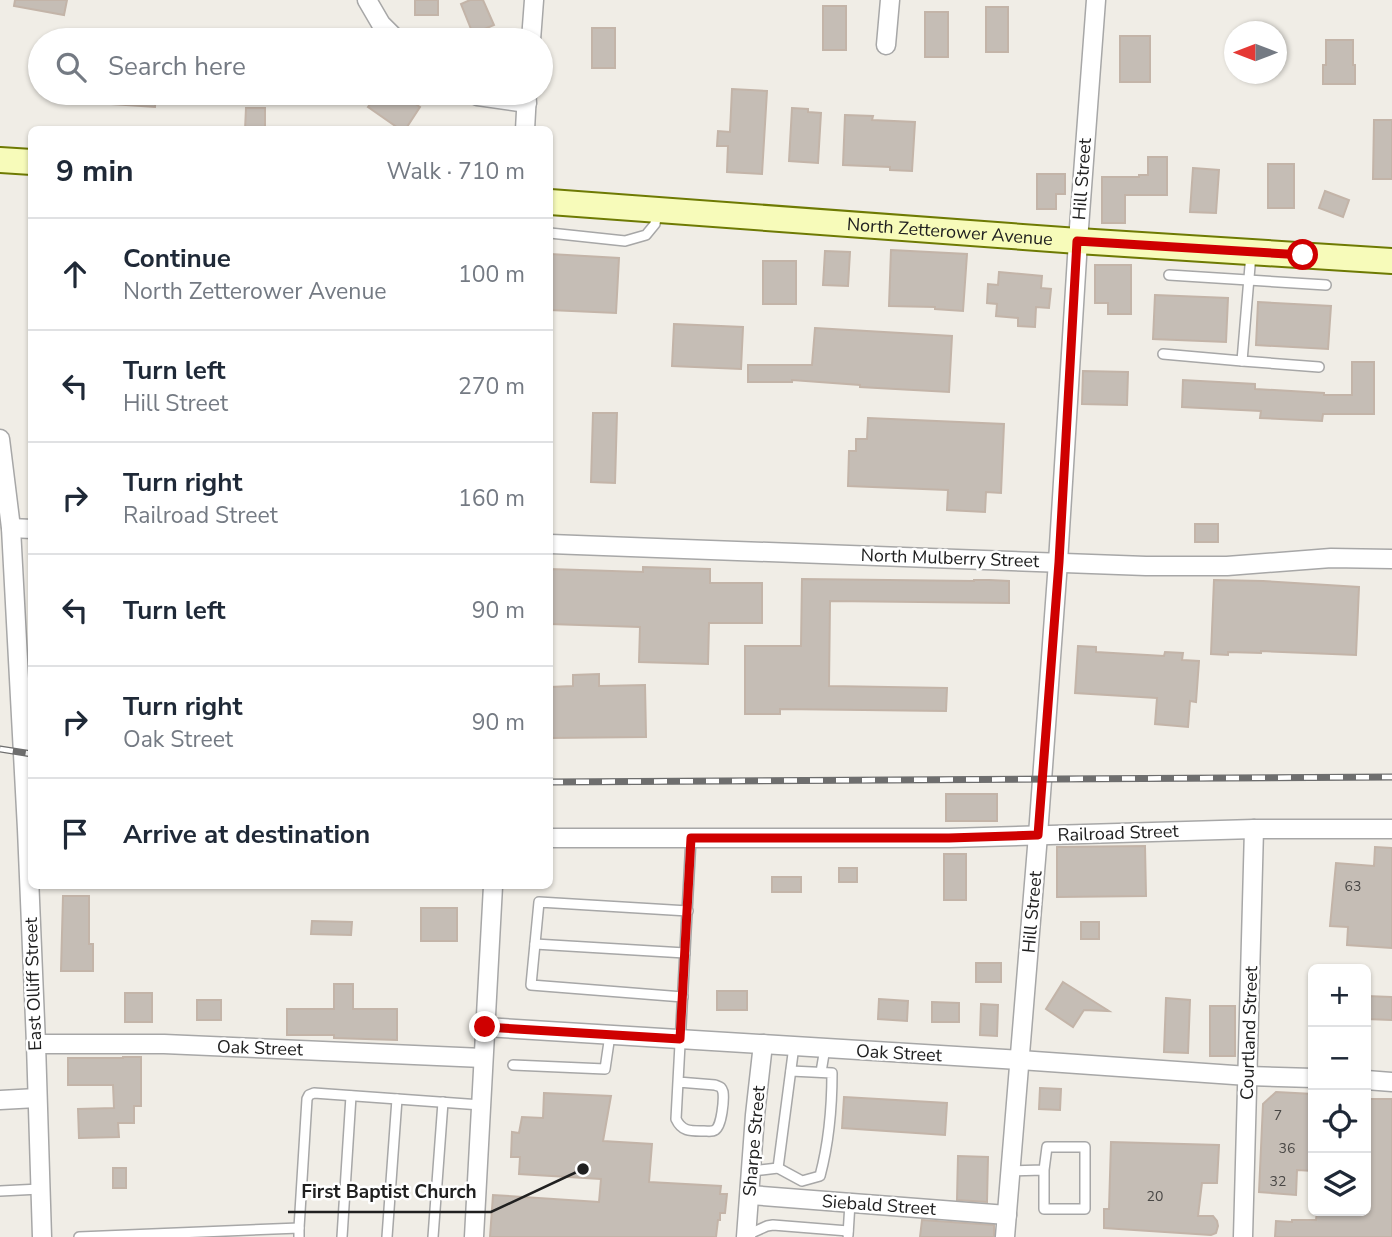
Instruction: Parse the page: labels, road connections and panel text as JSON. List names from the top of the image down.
{
  "streets": {
    "street": [
      "Hill Street",
      "North Zetterower Avenue",
      "North Mulberry Street",
      "Railroad Street",
      "East Olliff Street",
      "Courtland Street",
      "Oak Street",
      "Sharpe Street",
      "Siebald Street"
    ]
  },
  "crossings": [
    ["Hill Street", "North Zetterower Avenue"],
    ["Hill Street", "North Mulberry Street"],
    ["Hill Street", "Railroad Street"],
    ["Hill Street", "Oak Street"],
    ["Hill Street", "Siebald Street"],
    ["Railroad Street", "Courtland Street"],
    ["East Olliff Street", "Oak Street"],
    ["Courtland Street", "Oak Street"],
    ["Oak Street", "Sharpe Street"],
    ["Sharpe Street", "Siebald Street"]
  ],
  "places": ["First Baptist Church"],
  "house_numbers": [
    "63",
    "7",
    "36",
    "32",
    "20"
  ],
  "north": "left",
  "page": {
    "search": "Search here",
    "heading": ["9 min", "Walk · 710 m"],
    "list": [
      ["Continue", "North Zetterower Avenue", "100 m"],
      ["Turn left", "Hill Street", "270 m"],
      ["Turn right", "Railroad Street", "160 m"],
      ["Turn left", "90 m"],
      ["Turn right", "Oak Street", "90 m"],
      "Arrive at destination"
    ],
    "map_buttons": ["+", "−"]
  }
}
